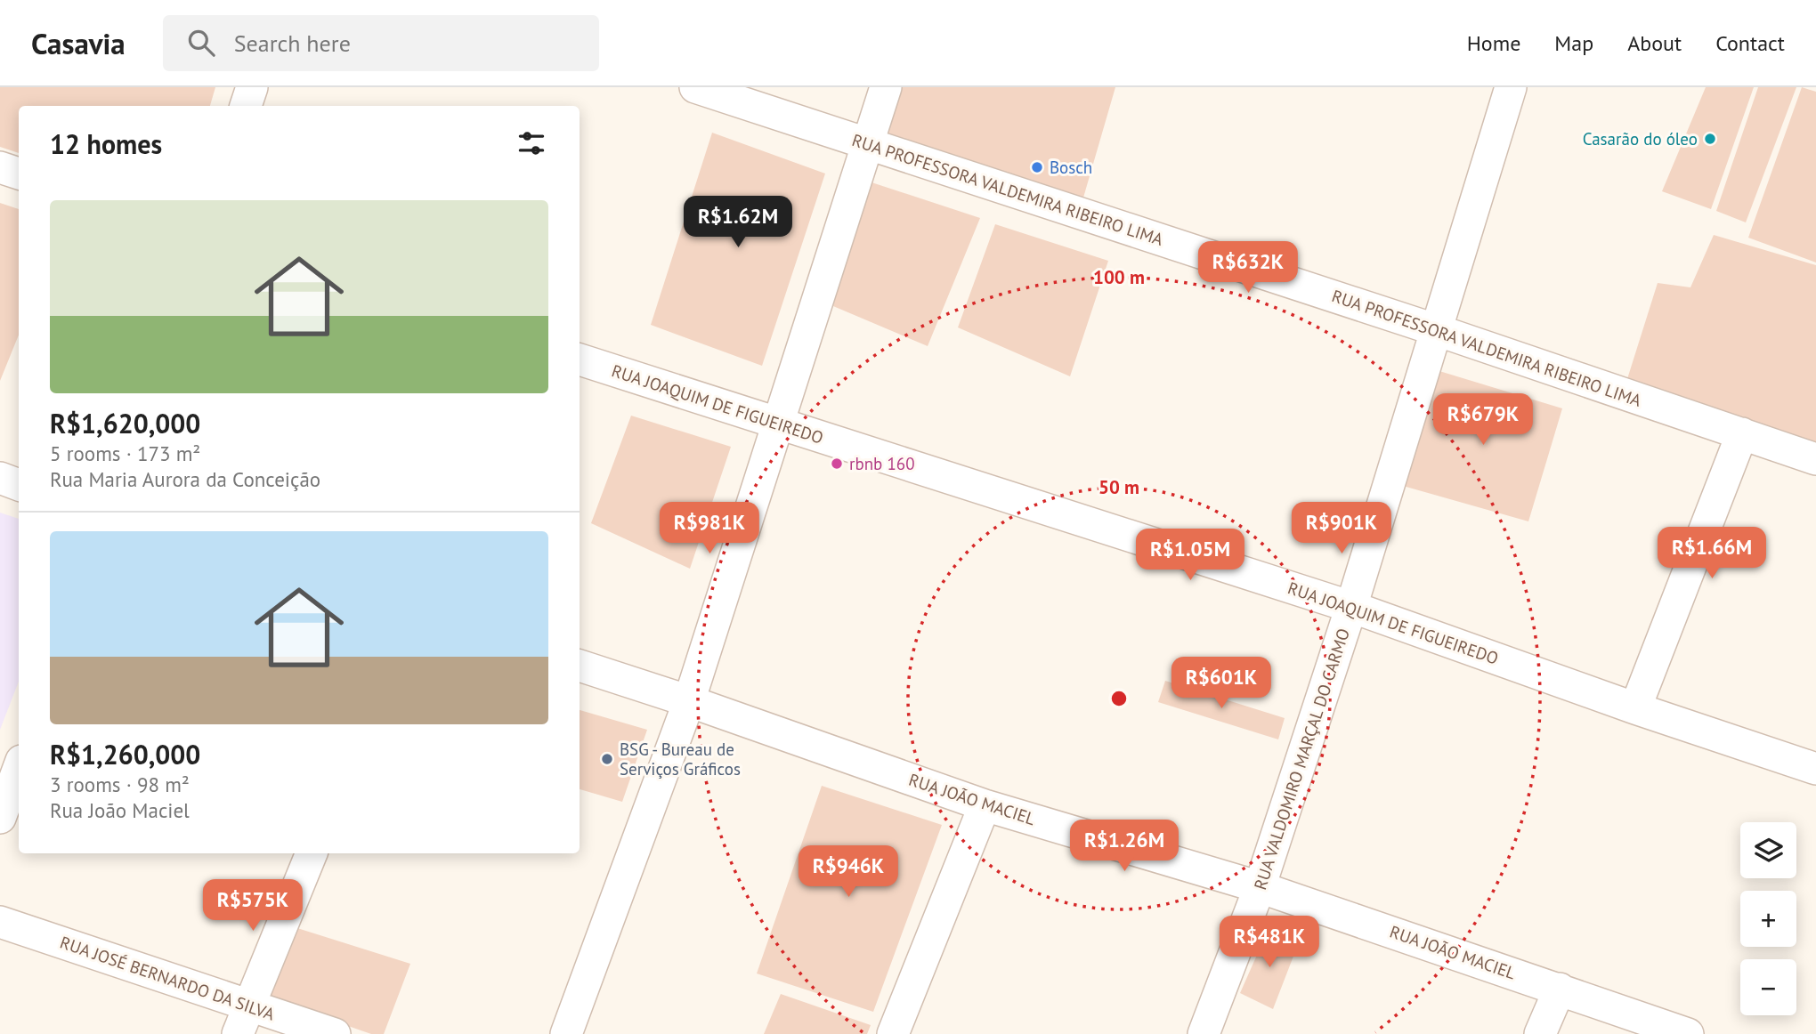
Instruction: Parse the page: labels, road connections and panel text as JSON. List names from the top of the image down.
{
  "streets": {
    "street": [
      "RUA PROFESSORA VALDEMIRA RIBEIRO LIMA",
      "RUA JOAQUIM DE FIGUEIREDO",
      "RUA VALDOMIRO MARÇAL DO CARMO",
      "RUA JOÃO MACIEL",
      "RUA JOSÉ BERNARDO DA SILVA"
    ]
  },
  "crossings": [
    ["RUA PROFESSORA VALDEMIRA RIBEIRO LIMA", "RUA VALDOMIRO MARÇAL DO CARMO"],
    ["RUA JOAQUIM DE FIGUEIREDO", "RUA VALDOMIRO MARÇAL DO CARMO"],
    ["RUA VALDOMIRO MARÇAL DO CARMO", "RUA JOÃO MACIEL"]
  ],
  "places": [
    "Casarão do óleo",
    "Bosch",
    "rbnb 160",
    "BSG - Bureau de Serviços Gráficos"
  ],
  "page": {
    "header": "Casavia",
    "search": "Search here",
    "nav": [
      "Home",
      "Map",
      "About",
      "Contact"
    ],
    "heading": "12 homes",
    "list": [
      {
        "name": "R$1,620,000",
        "note": "5 rooms · 173 m² · Rua Maria Aurora da Conceição"
      },
      {
        "name": "R$1,260,000",
        "note": "3 rooms · 98 m² · Rua João Maciel"
      }
    ],
    "price": [
      "R$1.62M",
      "R$632K",
      "R$679K",
      "R$981K",
      "R$901K",
      "R$1.66M",
      "R$1.05M",
      "R$601K",
      "R$1.26M",
      "R$946K",
      "R$575K",
      "R$481K"
    ],
    "map_buttons": ["+", "−"]
  },
  "rings": ["100 m", "50 m"]
}
